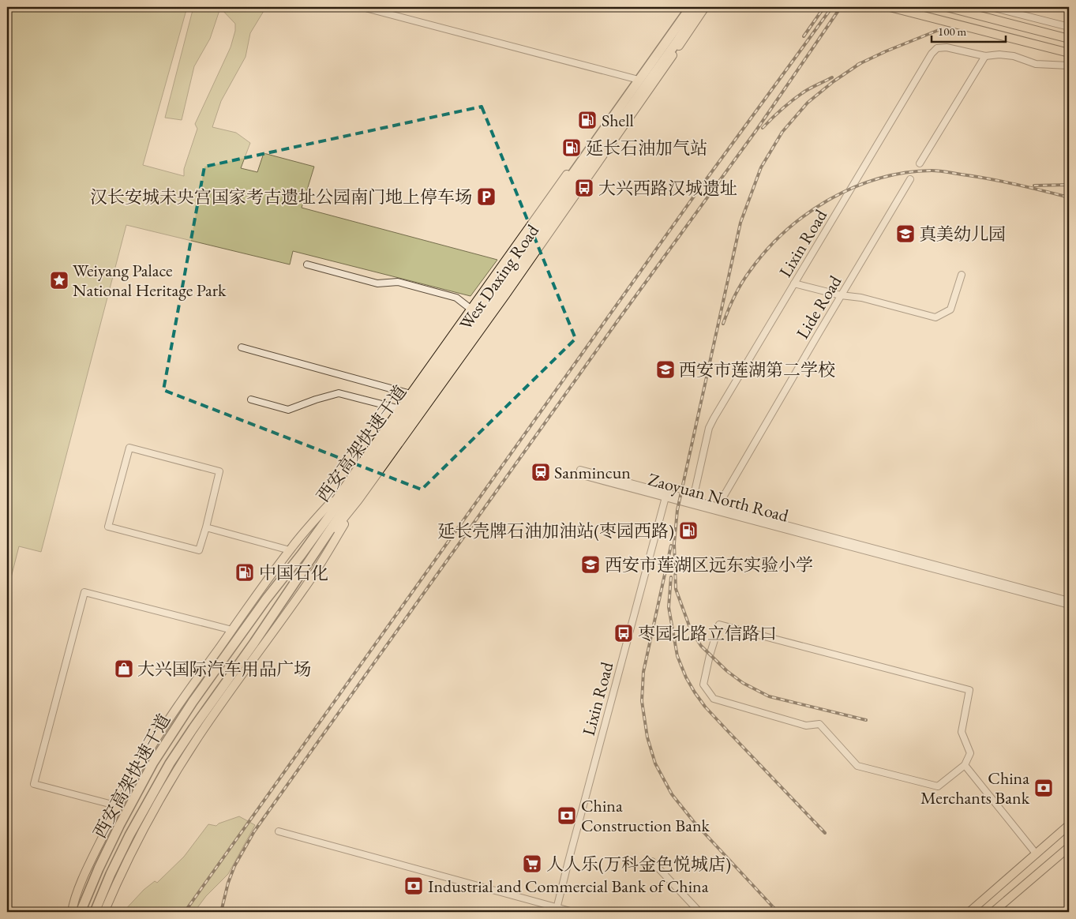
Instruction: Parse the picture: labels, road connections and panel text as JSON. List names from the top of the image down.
{
  "streets": {
    "highway": ["西安高架快速干道"],
    "main road": ["West Daxing Road"],
    "street": ["Lixin Road", "Lide Road", "Zaoyuan North Road"]
  },
  "crossings": [
    ["Lixin Road", "Zaoyuan North Road"],
    ["West Daxing Road", "西安高架快速干道"],
    ["Lide Road", "Zaoyuan North Road"]
  ],
  "places": {
    "fuel station": [
      "Shell",
      "延长石油加气站",
      "延长壳牌石油加油站(枣园西路)",
      "中国石化"
    ],
    "bus stop": ["大兴西路汉城遗址", "枣园北路立信路口"],
    "parking": ["汉长安城未央宫国家考古遗址公园南门地上停车场"],
    "school or university": ["真美幼儿园", "西安市莲湖第二学校", "西安市莲湖区远东实验小学"],
    "place": ["Weiyang Palace National Heritage Park"],
    "station": ["Sanmincun"],
    "shop": ["大兴国际汽车用品广场"],
    "bank": ["China Merchants Bank", "China Construction Bank", "Industrial and Commercial Bank of China"],
    "supermarket": ["人人乐(万科金色悦城店)"]
  },
  "scale_bar": "100 m"
}
